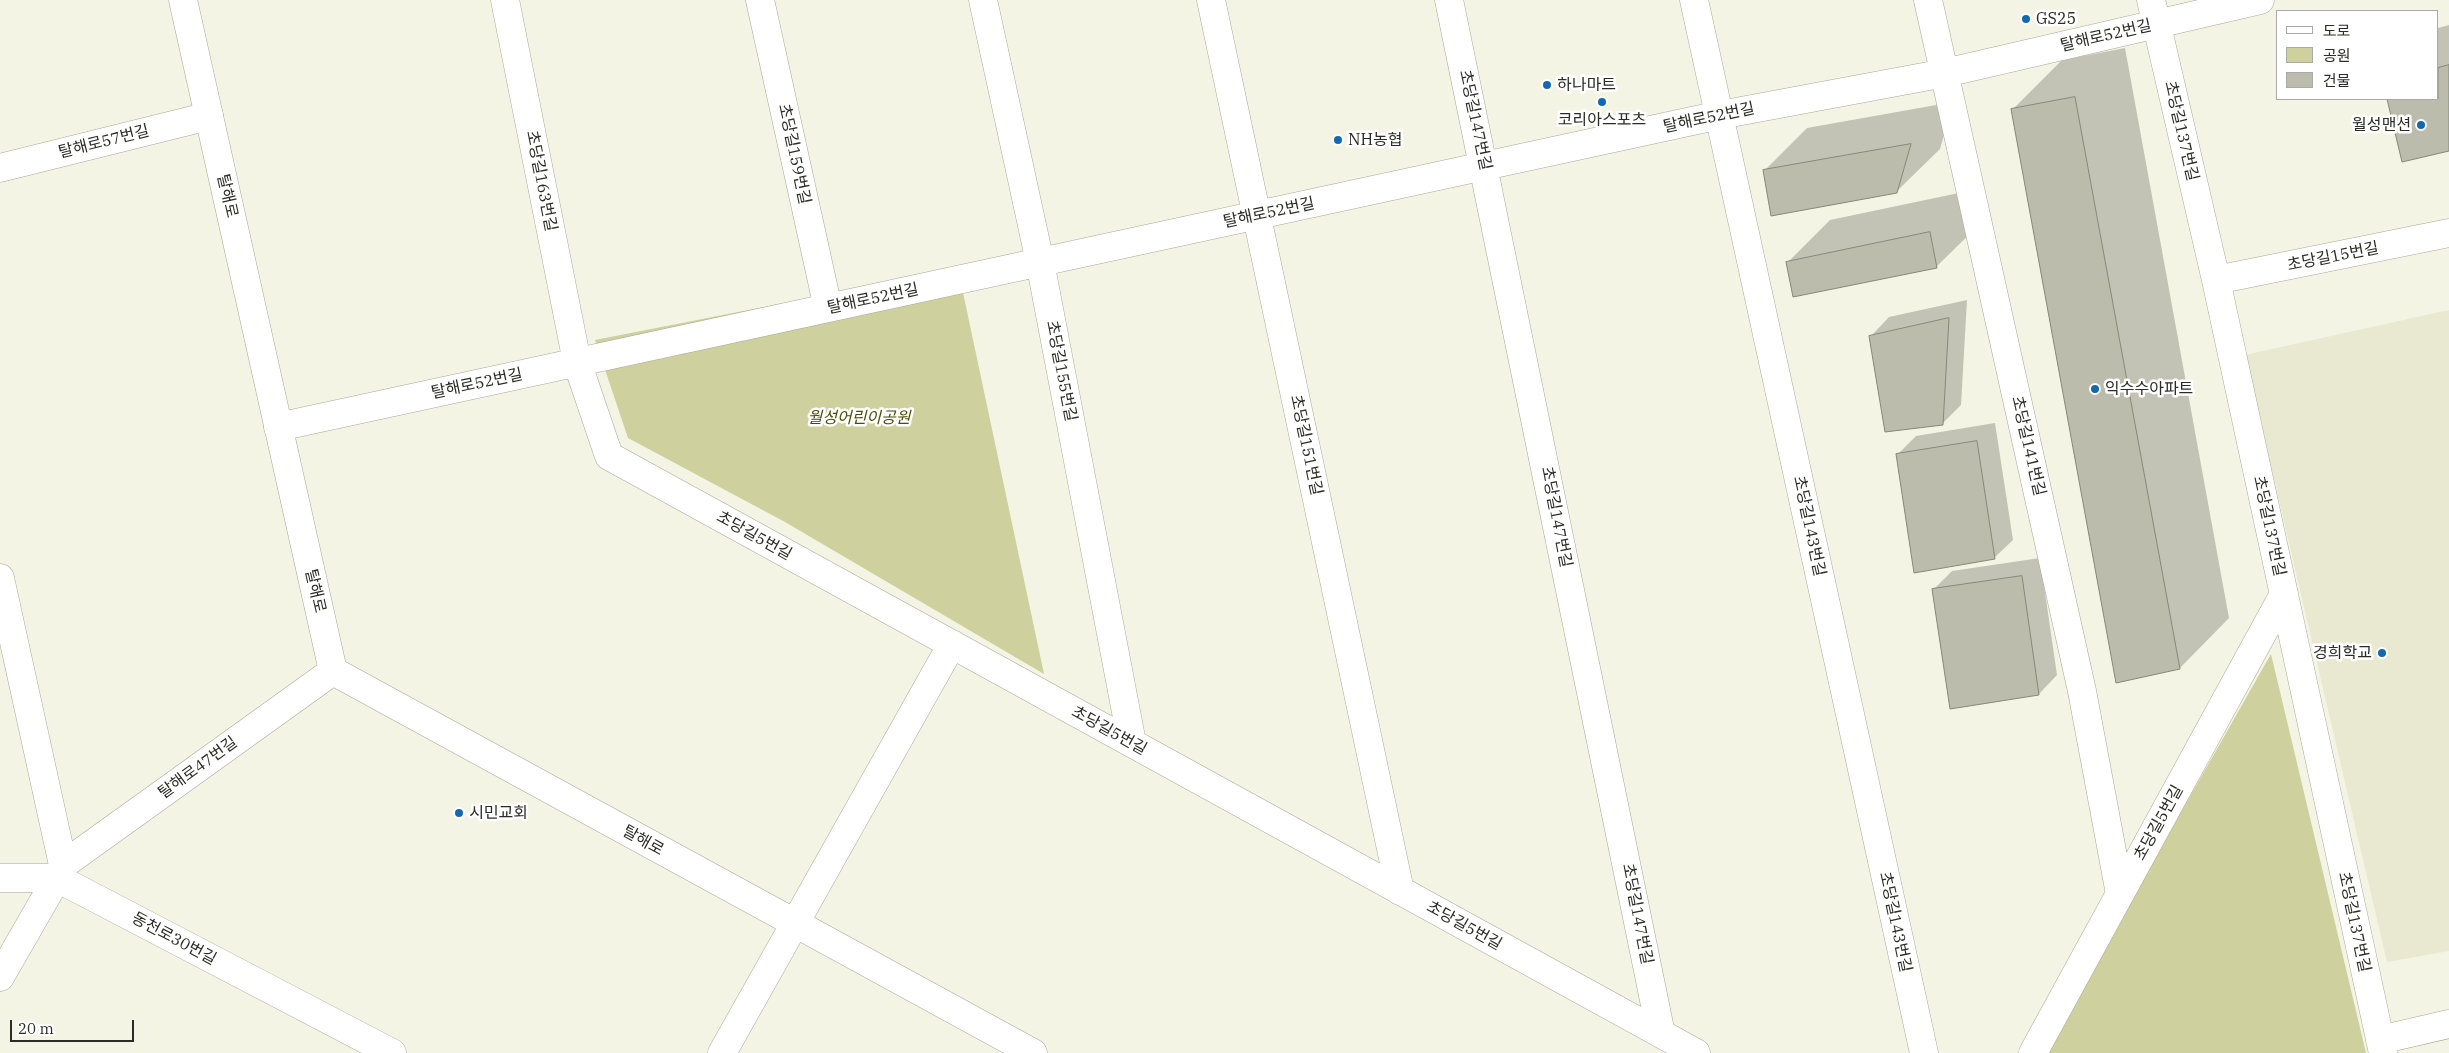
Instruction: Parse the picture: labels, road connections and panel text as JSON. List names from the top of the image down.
{
  "streets": {
    "street": [
      "탈해로52번길",
      "초당길147번길",
      "초당길137번길",
      "탈해로57번길",
      "초당길159번길",
      "초당길163번길",
      "탈해로",
      "초당길15번길",
      "초당길155번길",
      "초당길151번길",
      "초당길141번길",
      "초당길143번길",
      "초당길5번길",
      "탈해로47번길",
      "동천로30번길"
    ]
  },
  "crossings": [
    ["탈해로52번길", "초당길147번길"],
    ["탈해로52번길", "초당길137번길"],
    ["탈해로52번길", "초당길159번길"],
    ["탈해로52번길", "초당길163번길"],
    ["탈해로52번길", "탈해로"],
    ["탈해로52번길", "초당길155번길"],
    ["탈해로52번길", "초당길151번길"],
    ["탈해로52번길", "초당길141번길"],
    ["탈해로52번길", "초당길143번길"],
    ["탈해로52번길", "초당길5번길"],
    ["초당길147번길", "초당길5번길"],
    ["초당길137번길", "초당길15번길"],
    ["초당길137번길", "초당길5번길"],
    ["탈해로57번길", "탈해로"],
    ["초당길163번길", "초당길5번길"],
    ["탈해로", "탈해로47번길"],
    ["초당길155번길", "초당길5번길"],
    ["초당길151번길", "초당길5번길"],
    ["초당길141번길", "초당길5번길"],
    ["탈해로47번길", "동천로30번길"]
  ],
  "parks": ["월성어린이공원"],
  "places": [
    "GS25",
    "하나마트",
    "코리아스포츠",
    "월성맨션",
    "NH농협",
    "익수수아파트",
    "경희학교",
    "시민교회"
  ],
  "legend": ["도로", "공원", "건물"],
  "scale_bar": "20 m"
}
